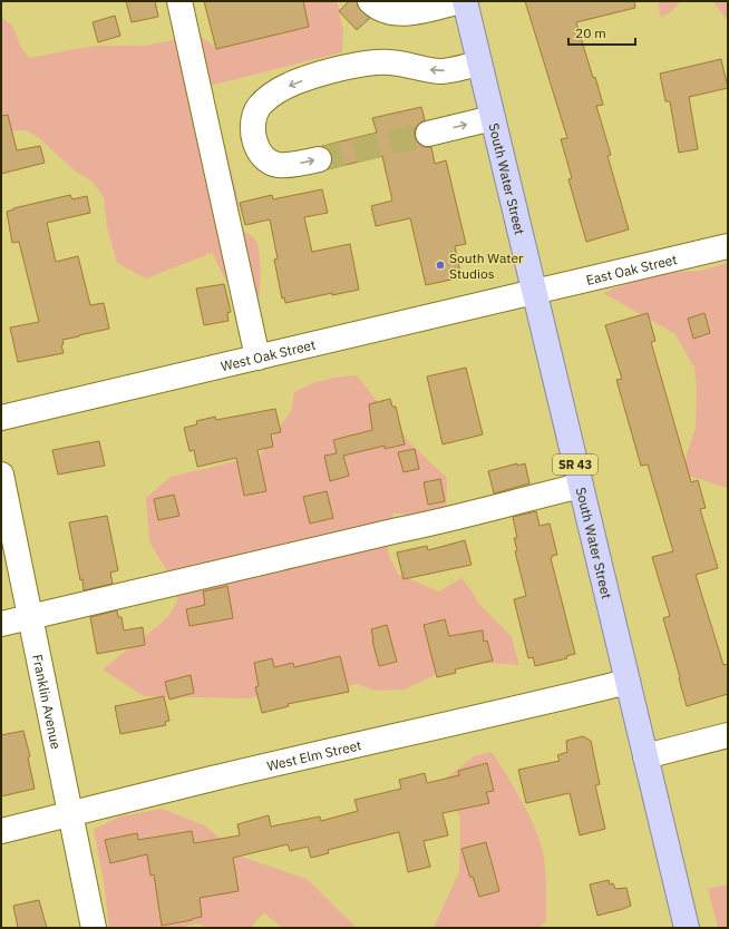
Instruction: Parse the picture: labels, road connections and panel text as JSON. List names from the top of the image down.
{
  "streets": {
    "main road": ["South Water Street", "SR 43"],
    "street": [
      "East Oak Street",
      "West Oak Street",
      "Franklin Avenue",
      "West Elm Street"
    ]
  },
  "crossings": [
    ["South Water Street", "East Oak Street"],
    ["South Water Street", "West Oak Street"],
    ["South Water Street", "West Elm Street"],
    ["East Oak Street", "West Oak Street"],
    ["Franklin Avenue", "West Elm Street"]
  ],
  "places": ["South Water Studios"],
  "scale_bar": "20 m"
}
